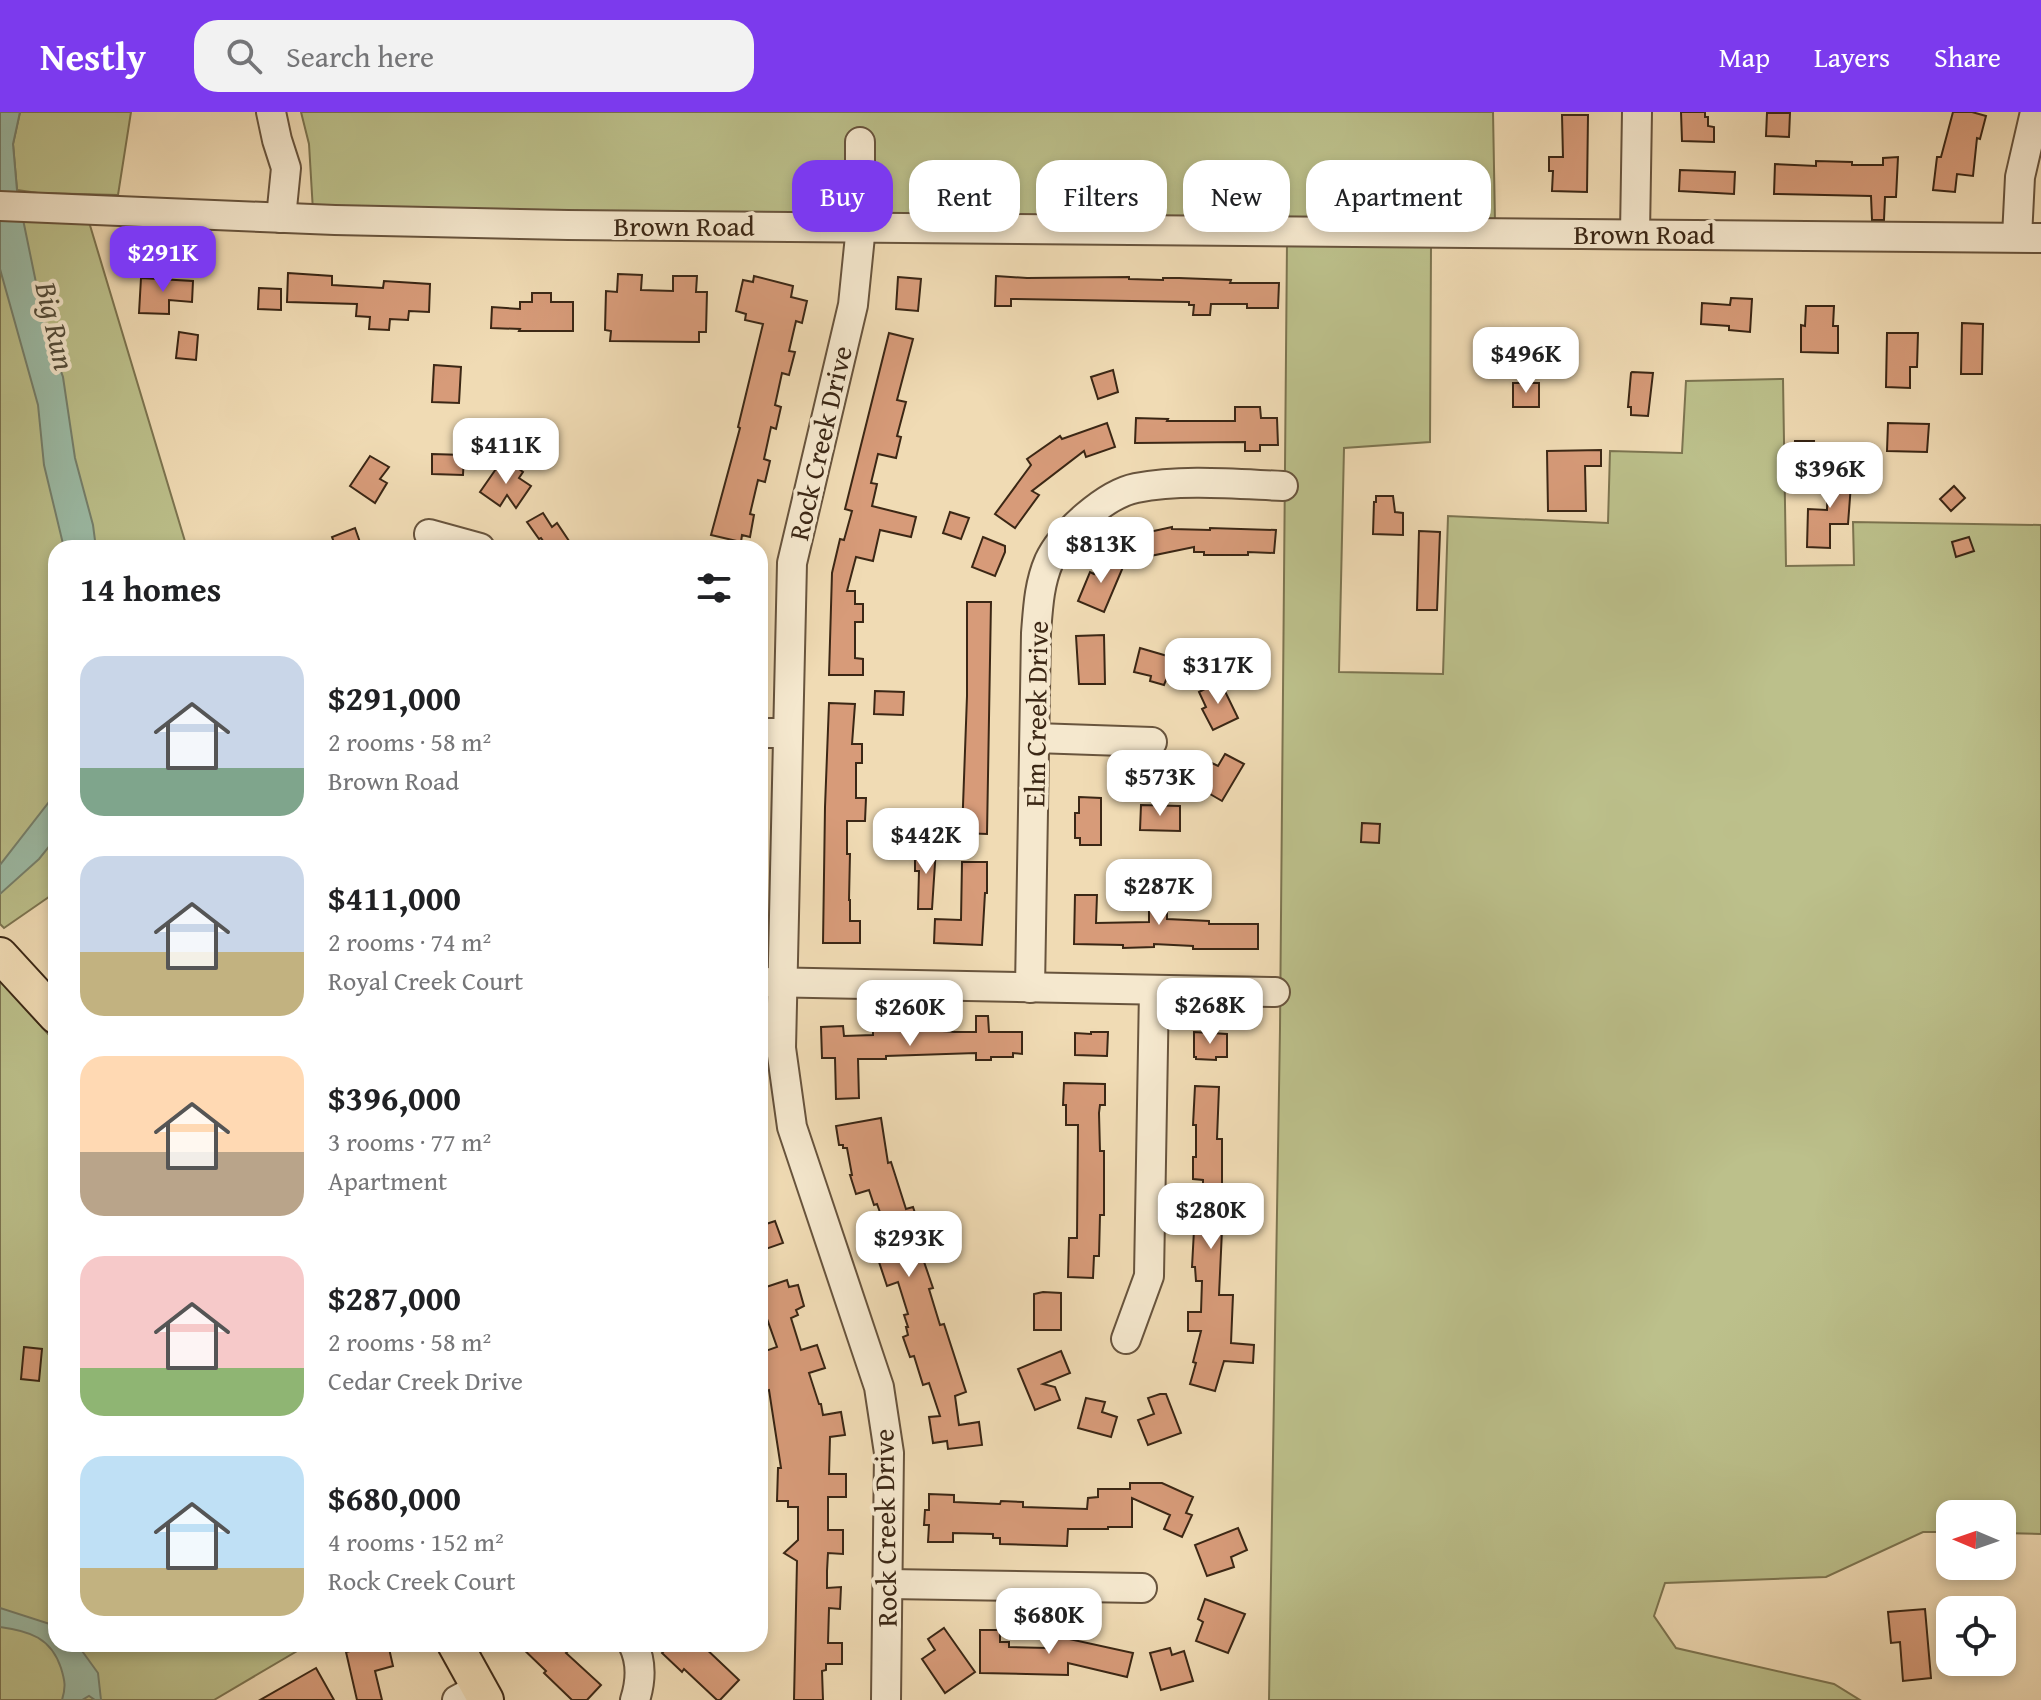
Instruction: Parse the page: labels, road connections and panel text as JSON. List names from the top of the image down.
{
  "streets": {
    "street": ["Brown Road", "Rock Creek Drive", "Elm Creek Drive"]
  },
  "water": ["Big Run"],
  "north": "left",
  "page": {
    "header": "Nestly",
    "search": "Search here",
    "nav": ["Map", "Layers", "Share"],
    "chip": [
      "Buy",
      "Rent",
      "Filters",
      "New",
      "Apartment"
    ],
    "price": [
      "$291K",
      "$496K",
      "$411K",
      "$396K",
      "$813K",
      "$317K",
      "$573K",
      "$442K",
      "$287K",
      "$268K",
      "$260K",
      "$280K",
      "$293K",
      "$680K"
    ],
    "heading": "14 homes",
    "list": [
      {
        "name": "$291,000",
        "note": "2 rooms · 58 m² · Brown Road"
      },
      {
        "name": "$411,000",
        "note": "2 rooms · 74 m² · Royal Creek Court"
      },
      {
        "name": "$396,000",
        "note": "3 rooms · 77 m² · Apartment"
      },
      {
        "name": "$287,000",
        "note": "2 rooms · 58 m² · Cedar Creek Drive"
      },
      {
        "name": "$680,000",
        "note": "4 rooms · 152 m² · Rock Creek Court"
      }
    ]
  }
}
